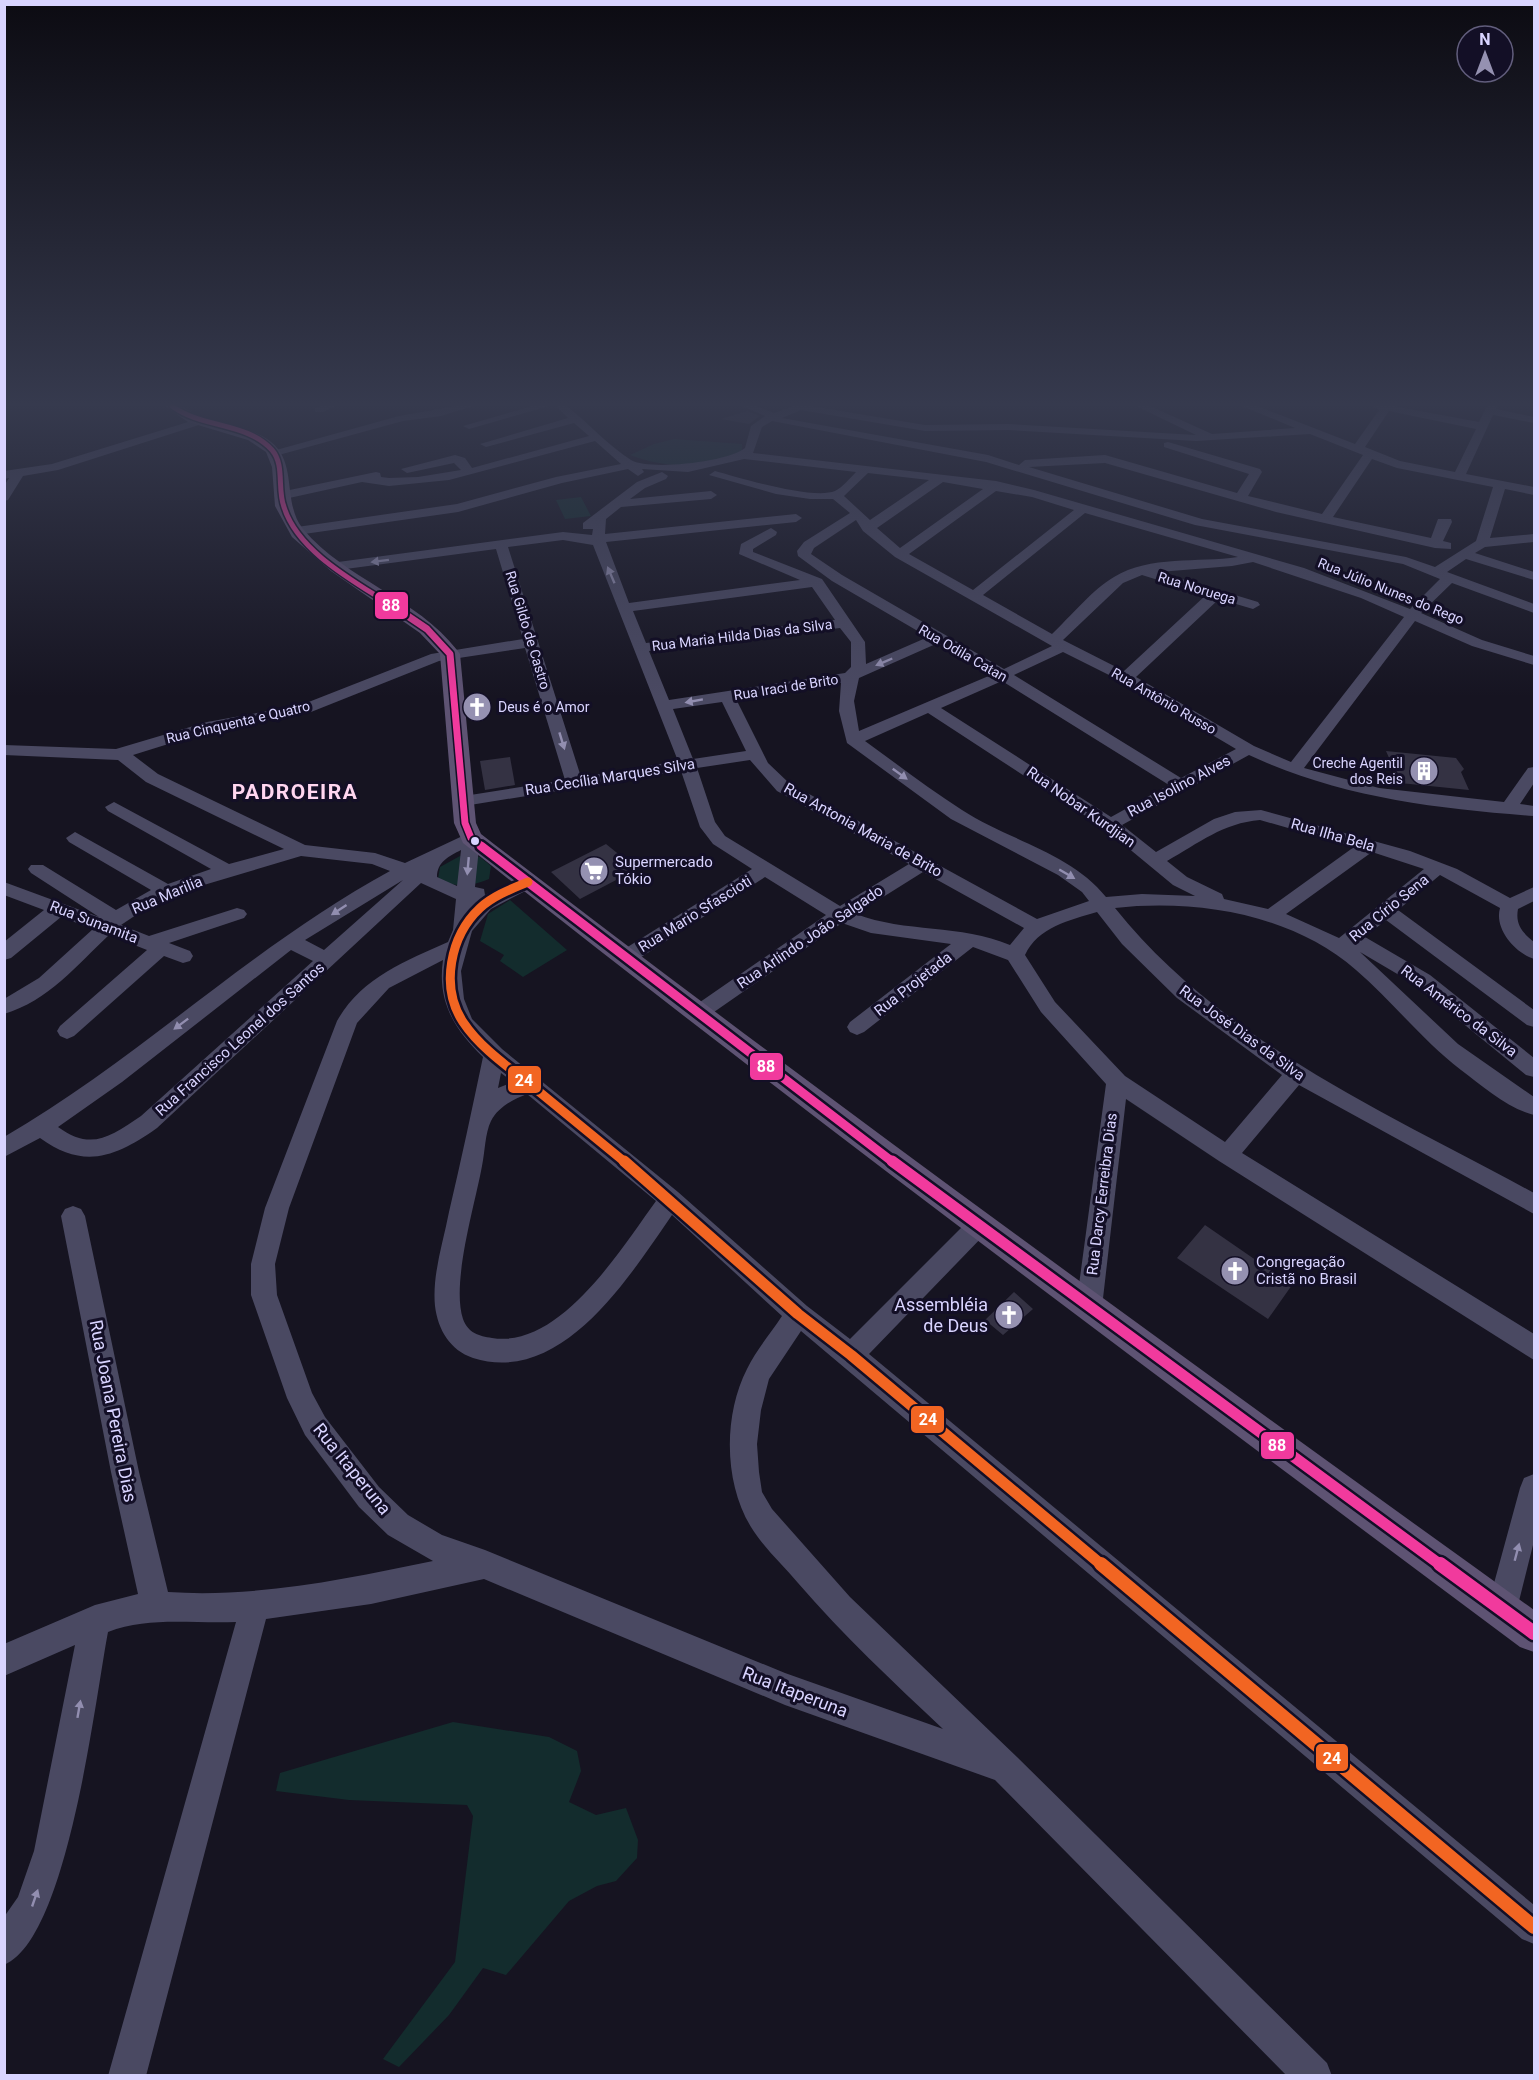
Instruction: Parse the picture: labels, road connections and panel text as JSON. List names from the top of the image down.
{
  "streets": {
    "street": [
      "Rua Noruega",
      "Rua Júlio Nunes do Rego",
      "Rua Gildo de Castro",
      "Rua Maria Hilda Dias da Silva",
      "Rua Odila Catan",
      "Rua Iraci de Brito",
      "Rua Antônio Russo",
      "Rua Cinquenta e Quatro",
      "Rua Cecília Marques Silva",
      "Rua Isolino Alves",
      "Rua Nobar Kurdjian",
      "Rua Antonia Maria de Brito",
      "Rua Ilha Bela",
      "Rua Marilia",
      "Rua Círio Sena",
      "Rua Mario Sfascioti",
      "Rua Sunamita",
      "Rua Arlindo João Salgado",
      "Rua Projetada",
      "Rua Américo da Silva",
      "Rua José Dias da Silva",
      "Rua Francisco Leonel dos Santos",
      "Rua Darcy Eerreibra Dias",
      "Rua Joana Pereira Dias",
      "Rua Itaperuna"
    ]
  },
  "crossings": [
    ["Rua Gildo de Castro", "Rua Cinquenta e Quatro"],
    ["Rua Gildo de Castro", "Rua Cecília Marques Silva"],
    ["Rua Odila Catan", "Rua Iraci de Brito"],
    ["Rua Odila Catan", "Rua Antônio Russo"],
    ["Rua Odila Catan", "Rua Isolino Alves"],
    ["Rua Iraci de Brito", "Rua Antonia Maria de Brito"],
    ["Rua Antônio Russo", "Rua Isolino Alves"],
    ["Rua Cecília Marques Silva", "Rua Antonia Maria de Brito"],
    ["Rua Isolino Alves", "Rua Nobar Kurdjian"],
    ["Rua Nobar Kurdjian", "Rua Ilha Bela"],
    ["Rua Antonia Maria de Brito", "Rua Arlindo João Salgado"],
    ["Rua Ilha Bela", "Rua Círio Sena"],
    ["Rua Marilia", "Rua Sunamita"],
    ["Rua Círio Sena", "Rua Américo da Silva"]
  ],
  "districts": ["PADROEIRA"],
  "places": {
    "church": ["Deus é o Amor", "Congregação Cristã no Brasil", "Assembléia de Deus"],
    "building": ["Creche Agentil dos Reis"],
    "supermarket": ["Supermercado Tókio"]
  },
  "lines": ["transit line 88", "transit line 24"],
  "north": "top"
}
